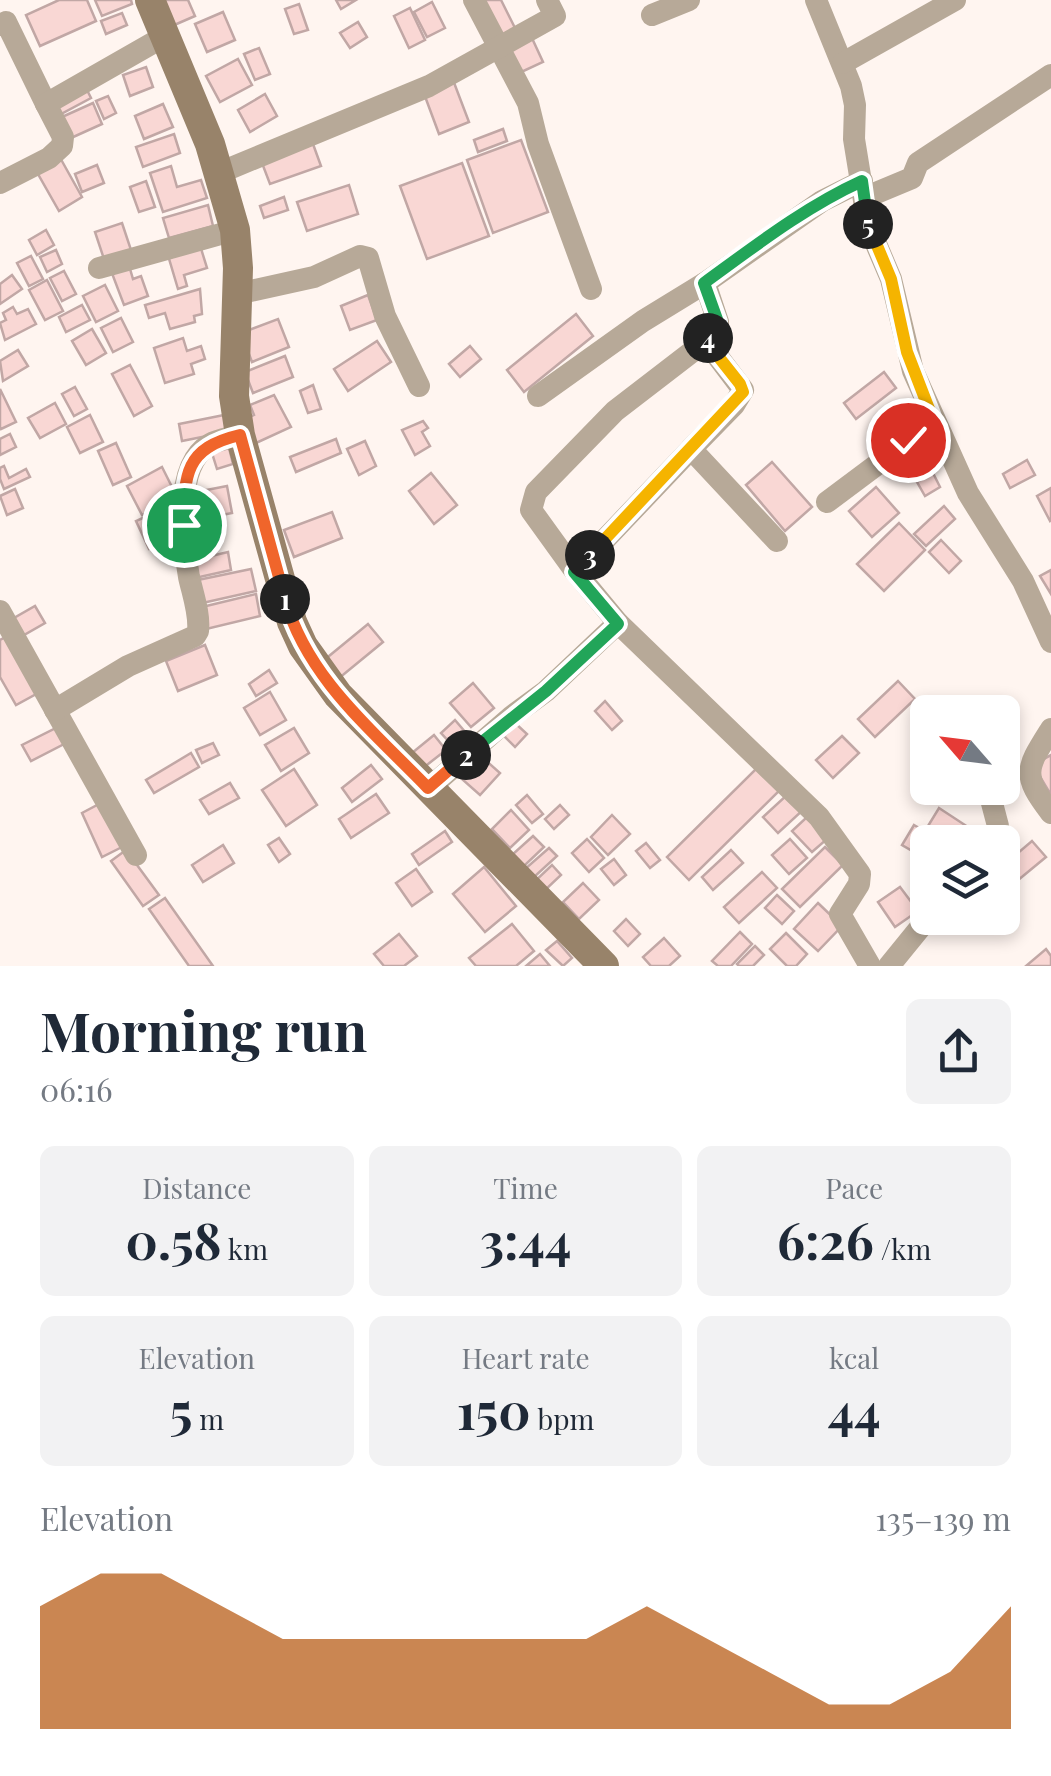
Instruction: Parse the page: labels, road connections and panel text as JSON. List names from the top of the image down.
{
  "north": "top left",
  "page": {
    "pins": [
      "5",
      "4",
      "3",
      "1",
      "2"
    ],
    "heading": ["Morning run", "06:16"],
    "stats": [
      ["Distance", "0.58 km"],
      ["Time", "3:44"],
      ["Pace", "6:26 /km"],
      ["Elevation", "5 m"],
      ["Heart rate", "150 bpm"],
      ["kcal", "44"]
    ],
    "chart": ["Elevation", "135–139 m"]
  }
}
